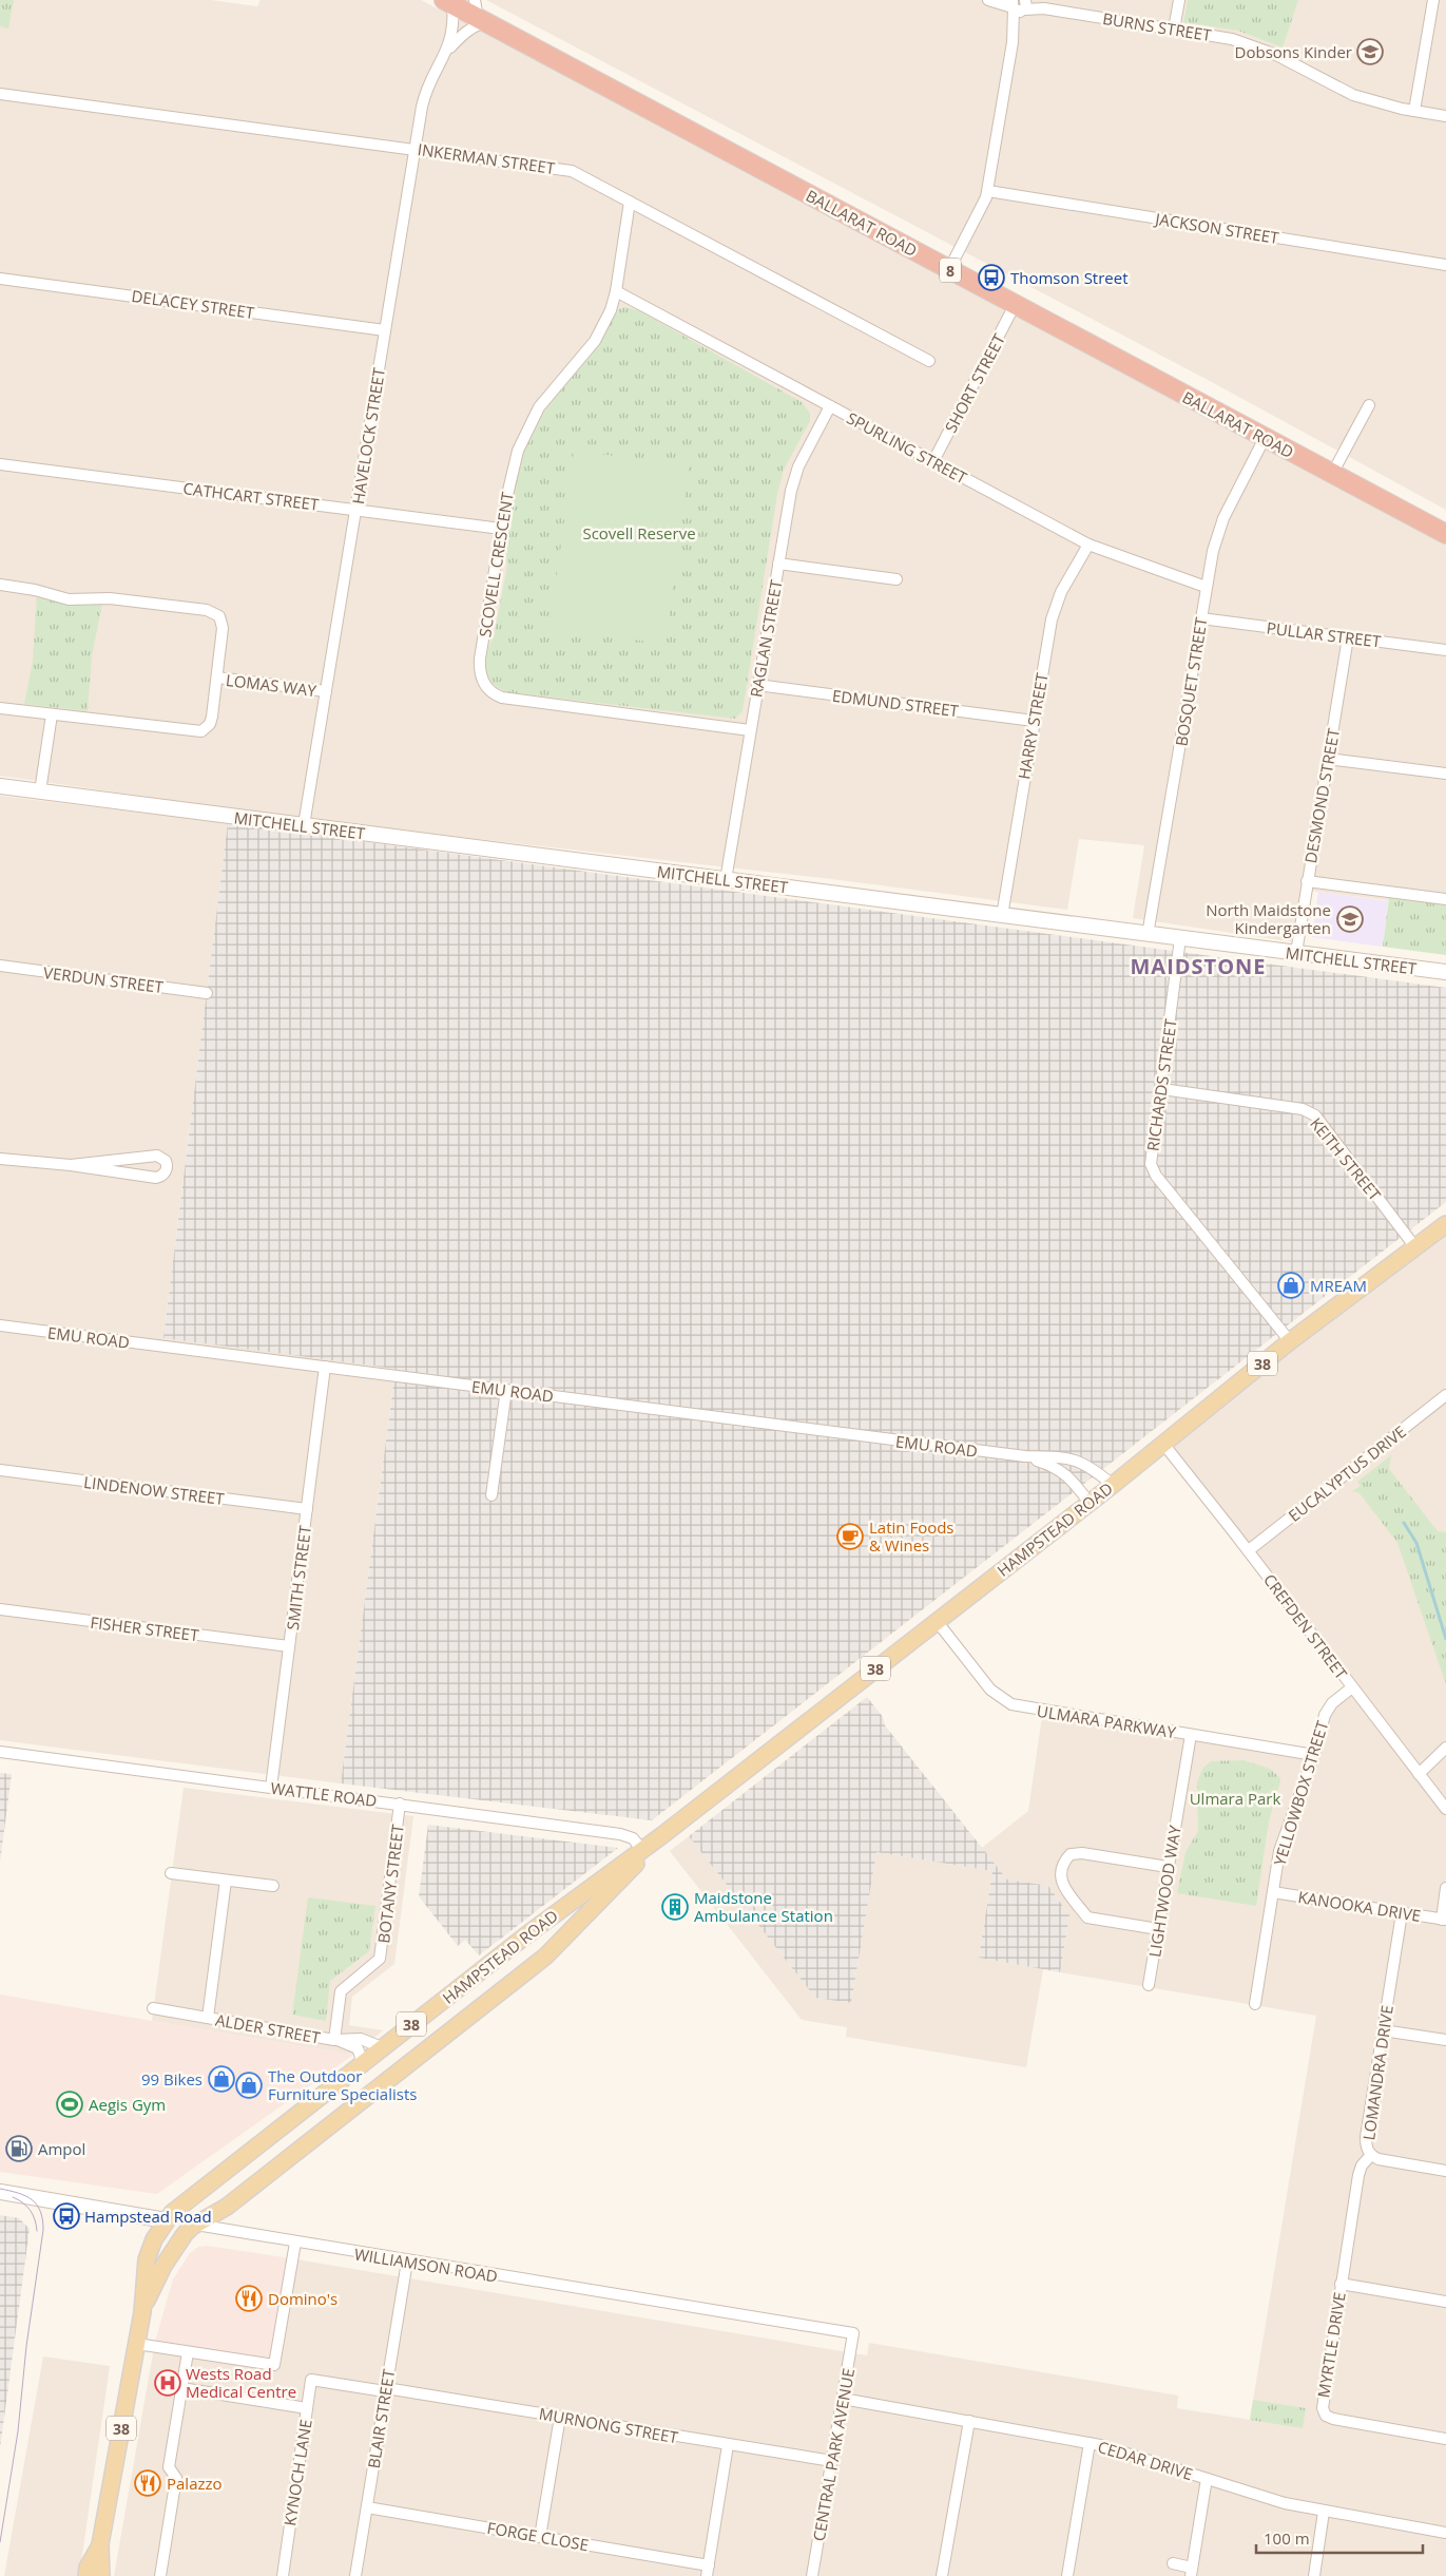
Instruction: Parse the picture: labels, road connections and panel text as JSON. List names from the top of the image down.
{
  "streets": {
    "highway": ["BALLARAT ROAD", "8"],
    "main road": ["38", "HAMPSTEAD ROAD", "WILLIAMSON ROAD"],
    "street": [
      "BURNS STREET",
      "INKERMAN STREET",
      "JACKSON STREET",
      "DELACEY STREET",
      "SHORT STREET",
      "HAVELOCK STREET",
      "SPURLING STREET",
      "CATHCART STREET",
      "SCOVELL CRESCENT",
      "PULLAR STREET",
      "RAGLAN STREET",
      "BOSQUET STREET",
      "LOMAS WAY",
      "EDMUND STREET",
      "HARRY STREET",
      "DESMOND STREET",
      "MITCHELL STREET",
      "VERDUN STREET",
      "RICHARDS STREET",
      "KEITH STREET",
      "EMU ROAD",
      "EUCALYPTUS DRIVE",
      "LINDENOW STREET",
      "SMITH STREET",
      "CREFDEN STREET",
      "FISHER STREET",
      "ULMARA PARKWAY",
      "YELLOWBOX STREET",
      "WATTLE ROAD",
      "BOTANY STREET",
      "LIGHTWOOD WAY",
      "KANOOKA DRIVE",
      "ALDER STREET",
      "LOMANDRA DRIVE",
      "MYRTLE DRIVE",
      "BLAIR STREET",
      "MURNONG STREET",
      "CENTRAL PARK AVENUE",
      "CEDAR DRIVE",
      "KYNOCH LANE",
      "FORGE CLOSE"
    ]
  },
  "crossings": [
    ["INKERMAN STREET", "HAVELOCK STREET"],
    ["INKERMAN STREET", "SCOVELL CRESCENT"],
    ["BALLARAT ROAD", "SHORT STREET"],
    ["BALLARAT ROAD", "HAVELOCK STREET"],
    ["BALLARAT ROAD", "BOSQUET STREET"],
    ["DELACEY STREET", "HAVELOCK STREET"],
    ["SHORT STREET", "SPURLING STREET"],
    ["HAVELOCK STREET", "CATHCART STREET"],
    ["HAVELOCK STREET", "LOMAS WAY"],
    ["HAVELOCK STREET", "MITCHELL STREET"],
    ["SPURLING STREET", "SCOVELL CRESCENT"],
    ["SPURLING STREET", "RAGLAN STREET"],
    ["SPURLING STREET", "BOSQUET STREET"],
    ["SPURLING STREET", "HARRY STREET"],
    ["CATHCART STREET", "SCOVELL CRESCENT"],
    ["SCOVELL CRESCENT", "RAGLAN STREET"],
    ["PULLAR STREET", "BOSQUET STREET"],
    ["PULLAR STREET", "DESMOND STREET"],
    ["RAGLAN STREET", "EDMUND STREET"],
    ["RAGLAN STREET", "MITCHELL STREET"],
    ["BOSQUET STREET", "MITCHELL STREET"],
    ["EDMUND STREET", "HARRY STREET"],
    ["HARRY STREET", "MITCHELL STREET"],
    ["DESMOND STREET", "MITCHELL STREET"],
    ["MITCHELL STREET", "RICHARDS STREET"],
    ["RICHARDS STREET", "KEITH STREET"],
    ["RICHARDS STREET", "HAMPSTEAD ROAD"],
    ["KEITH STREET", "HAMPSTEAD ROAD"],
    ["EMU ROAD", "HAMPSTEAD ROAD"],
    ["EMU ROAD", "SMITH STREET"],
    ["38", "HAMPSTEAD ROAD"],
    ["38", "WILLIAMSON ROAD"],
    ["EUCALYPTUS DRIVE", "CREFDEN STREET"],
    ["LINDENOW STREET", "SMITH STREET"],
    ["HAMPSTEAD ROAD", "CREFDEN STREET"],
    ["HAMPSTEAD ROAD", "ULMARA PARKWAY"],
    ["HAMPSTEAD ROAD", "WATTLE ROAD"],
    ["HAMPSTEAD ROAD", "ALDER STREET"],
    ["HAMPSTEAD ROAD", "WILLIAMSON ROAD"],
    ["SMITH STREET", "FISHER STREET"],
    ["SMITH STREET", "WATTLE ROAD"],
    ["CREFDEN STREET", "YELLOWBOX STREET"],
    ["ULMARA PARKWAY", "YELLOWBOX STREET"],
    ["ULMARA PARKWAY", "LIGHTWOOD WAY"],
    ["YELLOWBOX STREET", "KANOOKA DRIVE"],
    ["WATTLE ROAD", "BOTANY STREET"],
    ["BOTANY STREET", "ALDER STREET"],
    ["KANOOKA DRIVE", "LOMANDRA DRIVE"],
    ["LOMANDRA DRIVE", "MYRTLE DRIVE"],
    ["WILLIAMSON ROAD", "BLAIR STREET"],
    ["WILLIAMSON ROAD", "CENTRAL PARK AVENUE"],
    ["BLAIR STREET", "MURNONG STREET"],
    ["BLAIR STREET", "KYNOCH LANE"],
    ["BLAIR STREET", "FORGE CLOSE"],
    ["MURNONG STREET", "CENTRAL PARK AVENUE"],
    ["MURNONG STREET", "KYNOCH LANE"],
    ["CENTRAL PARK AVENUE", "CEDAR DRIVE"]
  ],
  "districts": ["MAIDSTONE"],
  "parks": ["Scovell Reserve", "Ulmara Park"],
  "places": {
    "school or university": ["Dobsons Kinder", "North Maidstone Kindergarten"],
    "bus stop": ["Thomson Street", "Hampstead Road"],
    "shop": ["MREAM", "99 Bikes", "The Outdoor Furniture Specialists"],
    "cafe": ["Latin Foods & Wines"],
    "building": ["Maidstone Ambulance Station"],
    "sports": ["Aegis Gym"],
    "fuel station": ["Ampol"],
    "restaurant": ["Domino's", "Palazzo"],
    "hospital": ["Wests Road Medical Centre"]
  },
  "scale_bar": "100 m"
}
